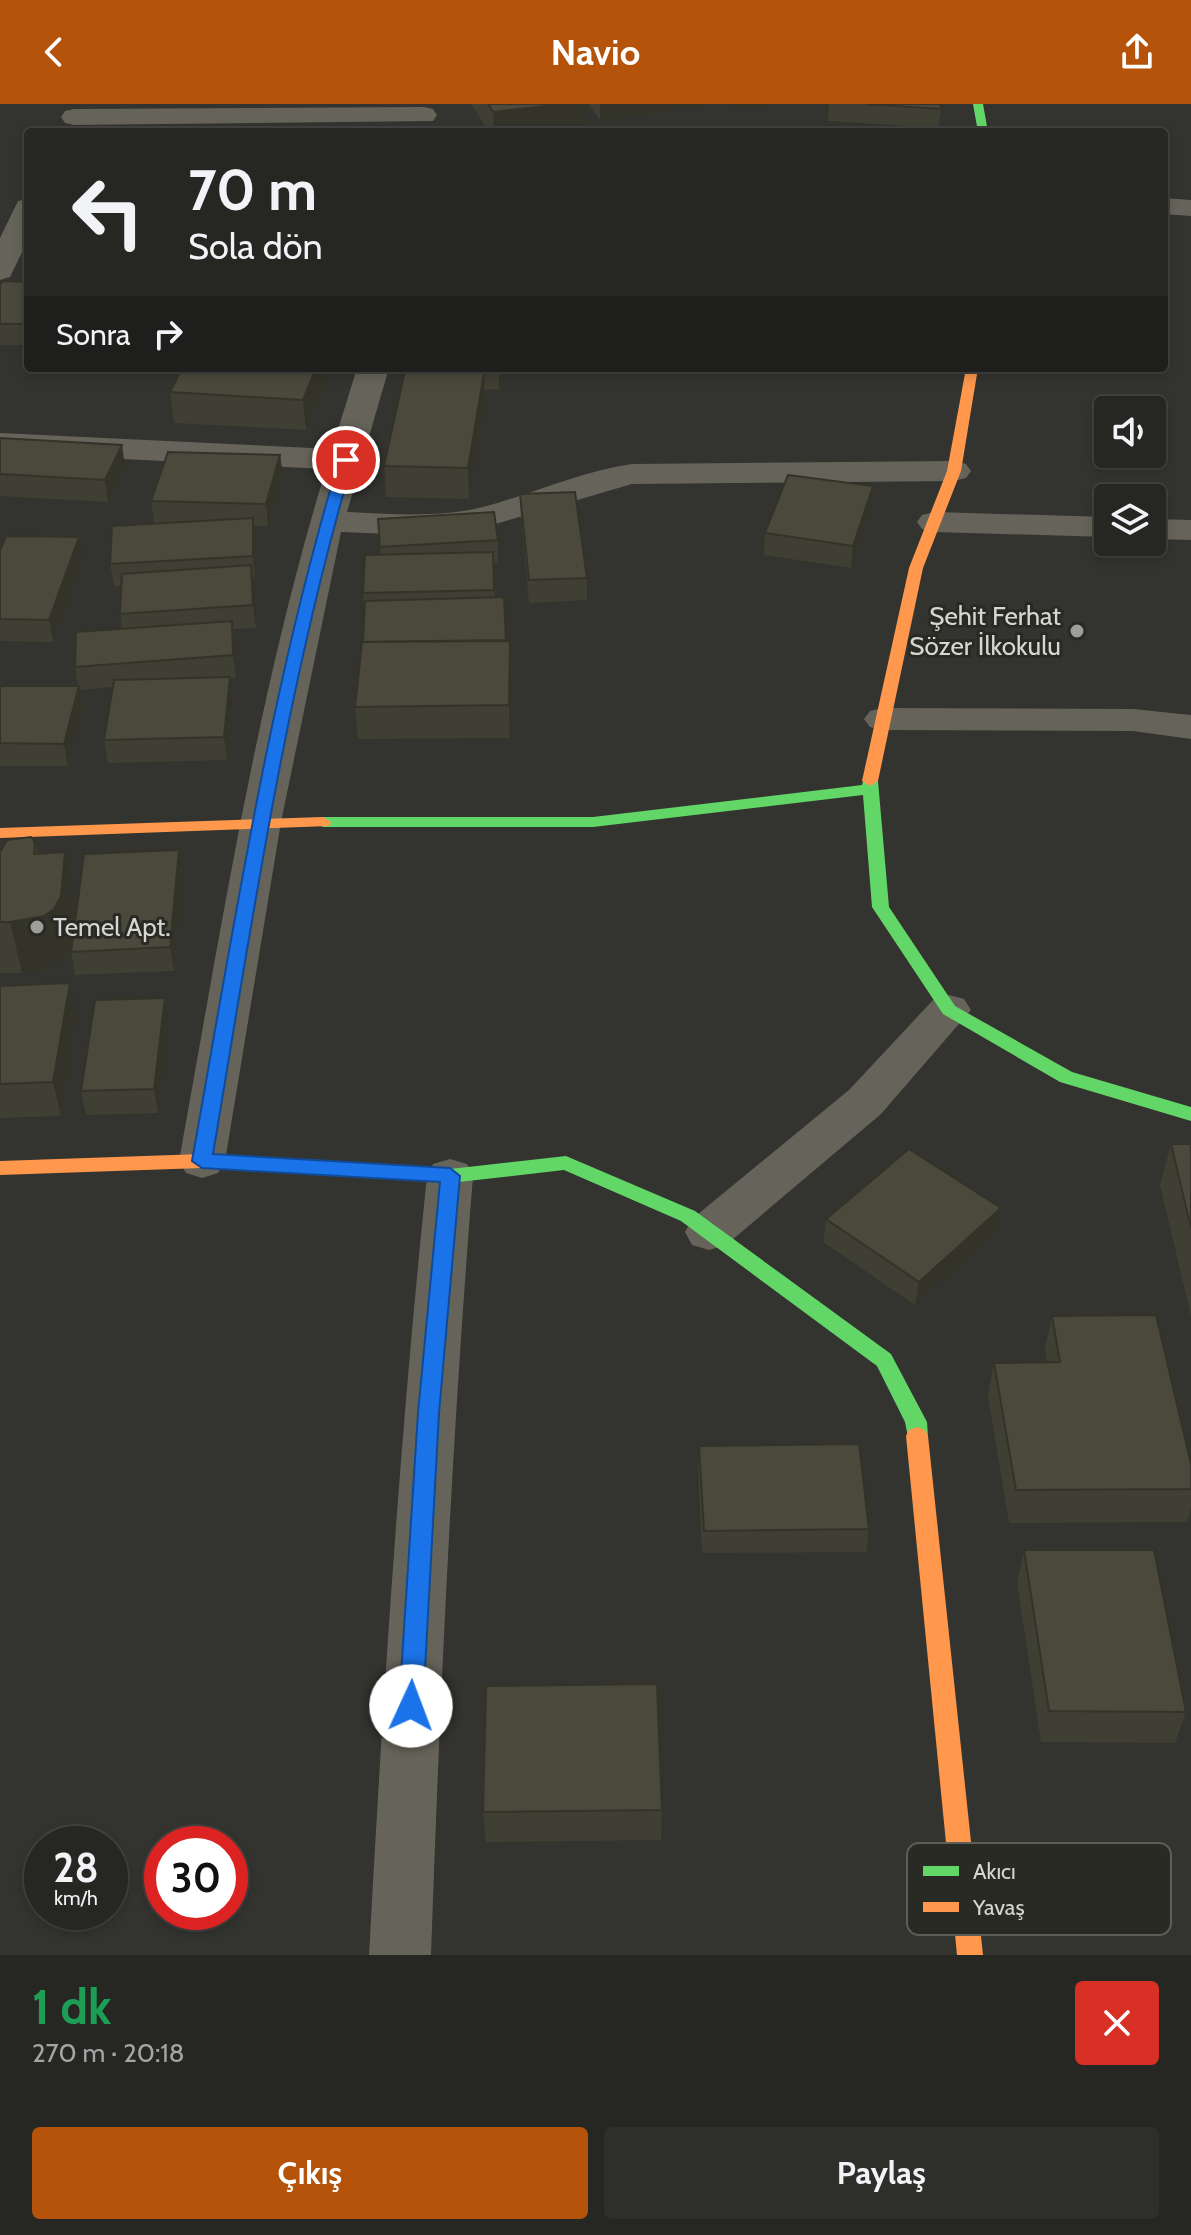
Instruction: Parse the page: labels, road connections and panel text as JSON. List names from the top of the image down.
{
  "places": ["Şehit Ferhat Sözer İlkokulu", "Temel Apt."],
  "legend": ["Akıcı", "Yavaş"],
  "page": {
    "header": "Navio",
    "turn": ["70 m", "Sola dön"],
    "then": "Sonra",
    "speed": "28 km/h",
    "limit": "30",
    "heading": ["1 dk", "270 m · 20:18"],
    "buttons": ["Çıkış", "Paylaş"]
  }
}
